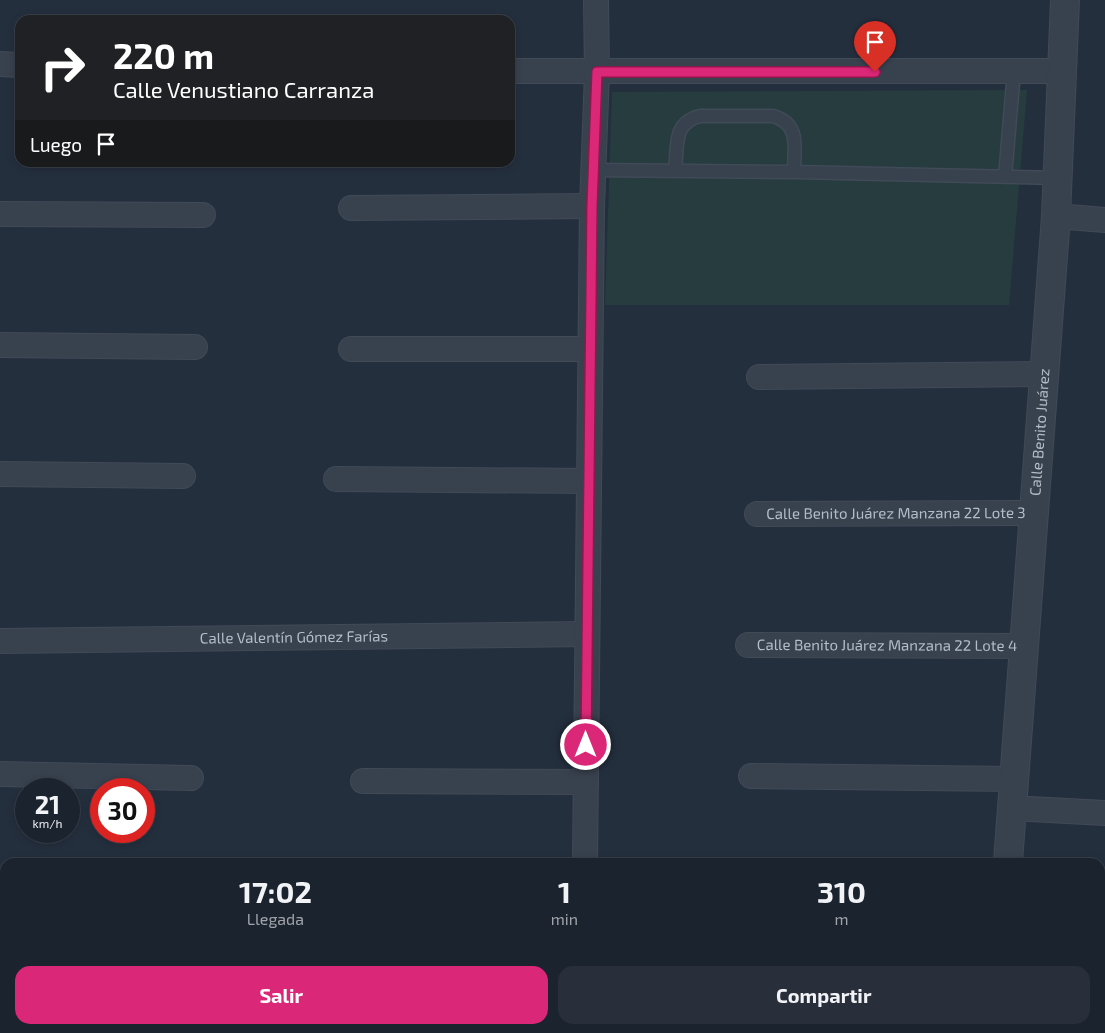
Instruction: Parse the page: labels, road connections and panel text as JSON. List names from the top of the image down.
{
  "streets": {
    "street": [
      "Calle Benito Juárez",
      "Calle Benito Juárez Manzana 22 Lote 3",
      "Calle Valentín Gómez Farías",
      "Calle Benito Juárez Manzana 22 Lote 4"
    ]
  },
  "crossings": [
    ["Calle Benito Juárez", "Calle Benito Juárez Manzana 22 Lote 3"],
    ["Calle Benito Juárez", "Calle Benito Juárez Manzana 22 Lote 4"]
  ],
  "page": {
    "turn": ["220 m", "Calle Venustiano Carranza"],
    "then": "Luego",
    "speed": "21 km/h",
    "limit": "30",
    "eta": [
      "17:02",
      "Llegada",
      "1",
      "min",
      "310",
      "m"
    ],
    "buttons": ["Salir", "Compartir"]
  }
}
